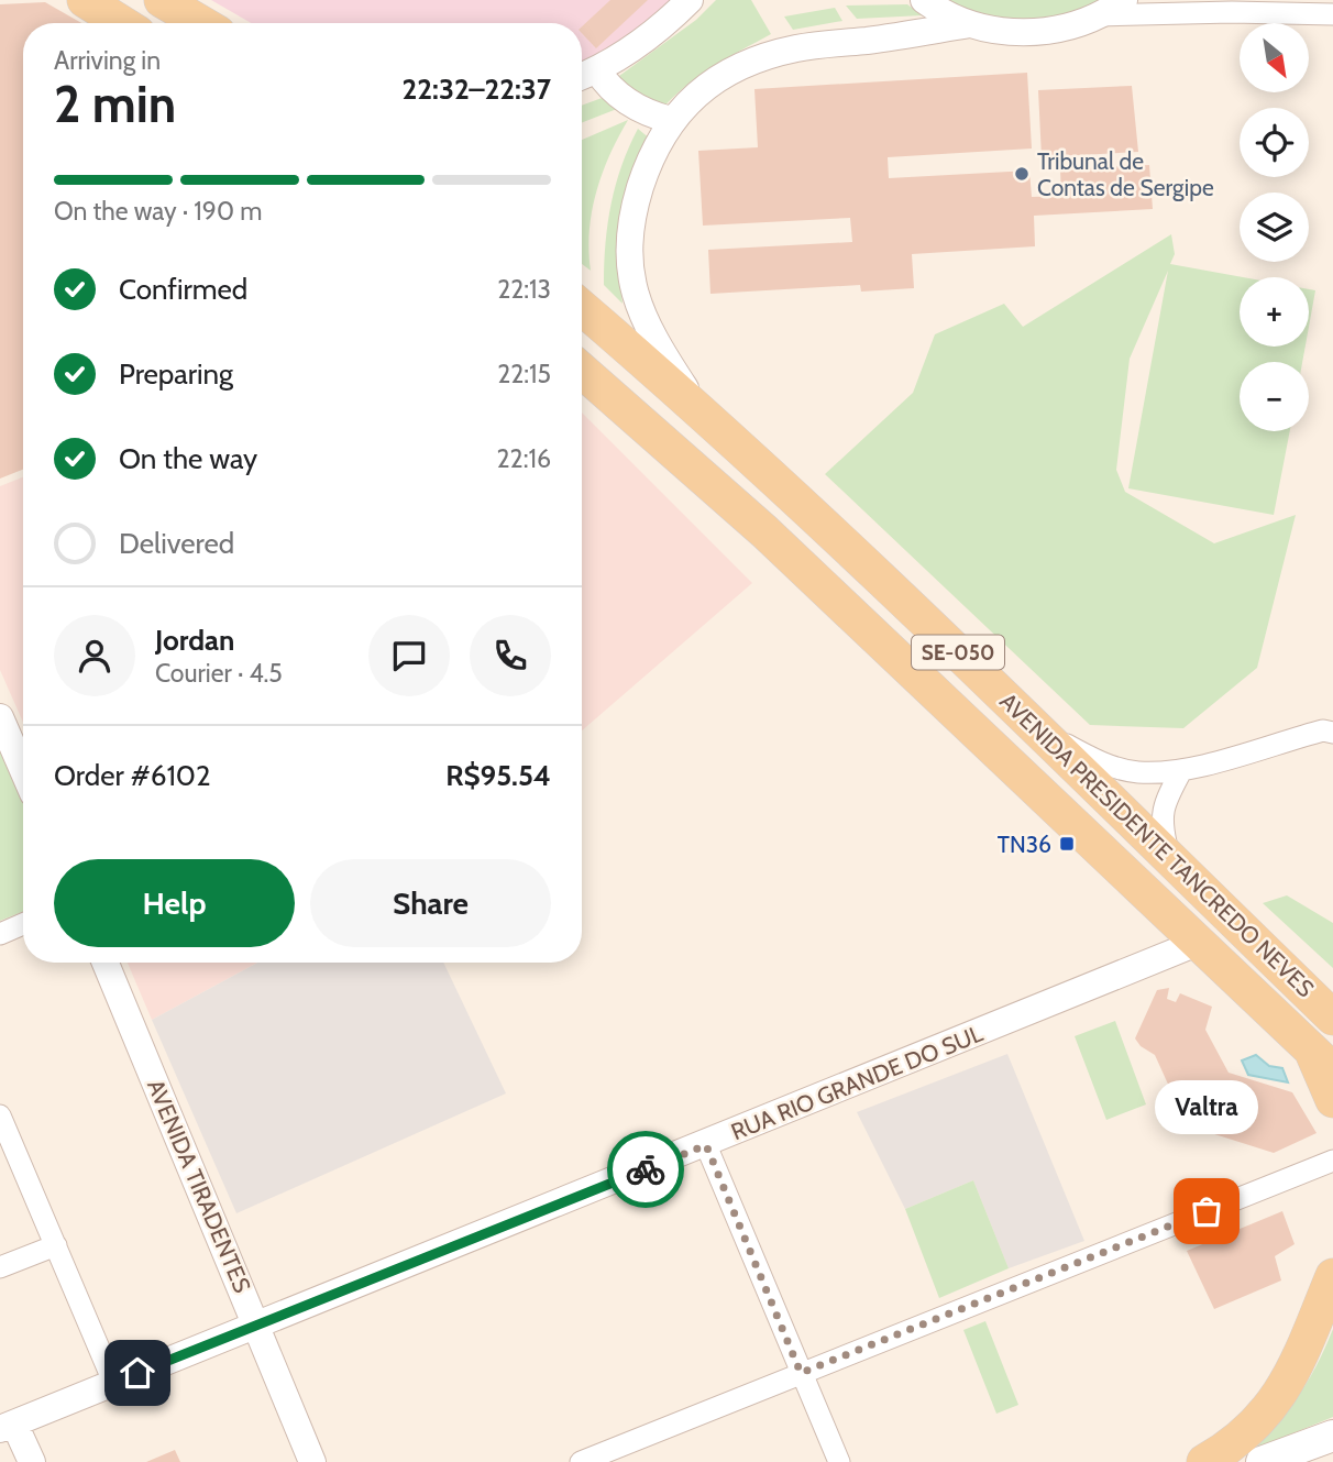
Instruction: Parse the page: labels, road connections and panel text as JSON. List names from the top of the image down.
{
  "streets": {
    "main road": ["SE-050", "AVENIDA PRESIDENTE TANCREDO NEVES"],
    "street": ["RUA RIO GRANDE DO SUL", "AVENIDA TIRADENTES"]
  },
  "crossings": [
    ["AVENIDA PRESIDENTE TANCREDO NEVES", "RUA RIO GRANDE DO SUL"],
    ["RUA RIO GRANDE DO SUL", "AVENIDA TIRADENTES"]
  ],
  "places": {
    "other": ["Tribunal de Contas de Sergipe", "Valtra"],
    "transit": ["TN36"]
  },
  "north": "bottom right",
  "page": {
    "map_buttons": ["+", "−"],
    "heading": ["2 min", "Arriving in", "22:32–22:37"],
    "panel": [
      "Jordan",
      "Courier · 4.5",
      "Order #6102",
      "R$95.54"
    ],
    "bar": "On the way · 190 m",
    "list": [
      ["Confirmed", "22:13"],
      ["Preparing", "22:15"],
      ["On the way", "22:16"],
      "Delivered"
    ],
    "buttons": ["Help", "Share"],
    "bubble": "Valtra"
  }
}
